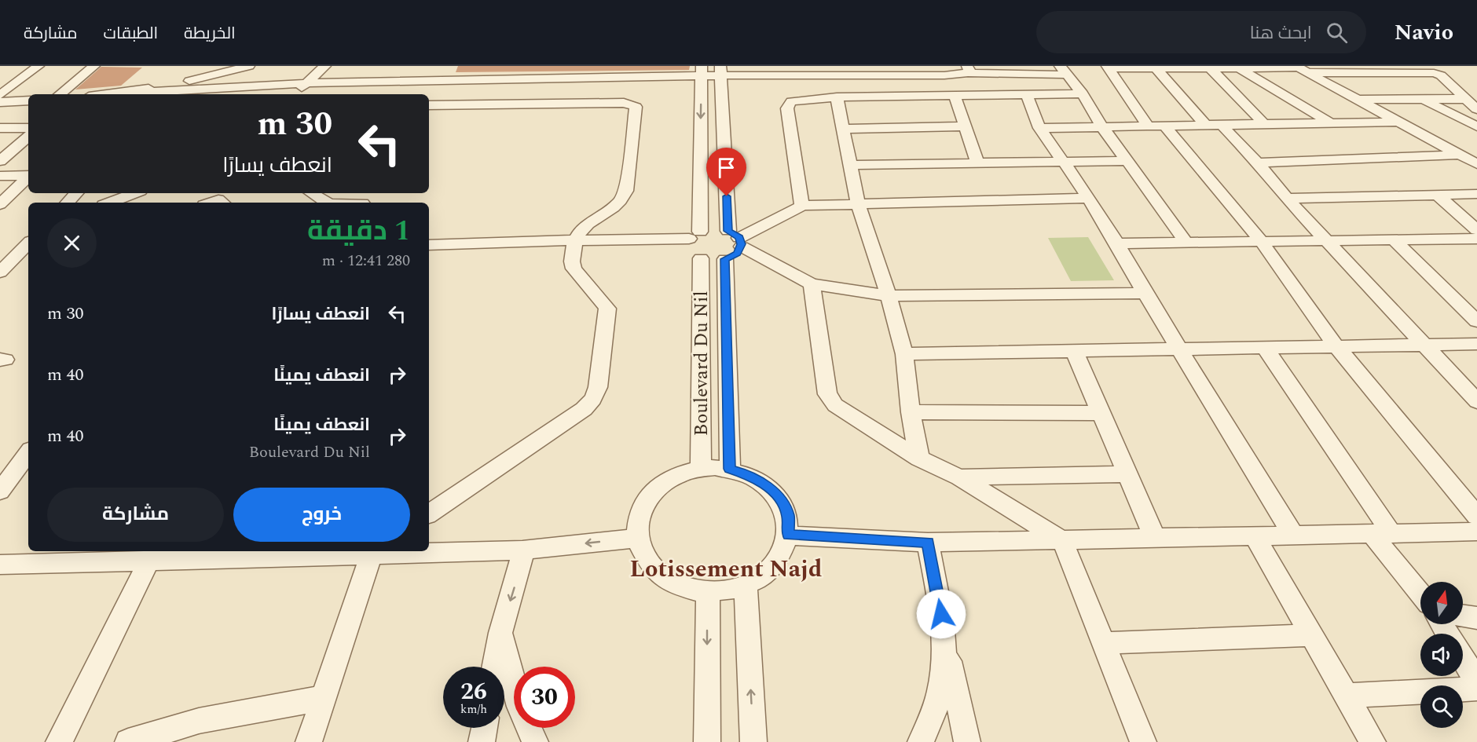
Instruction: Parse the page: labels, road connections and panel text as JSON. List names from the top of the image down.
{
  "streets": {
    "street": ["Boulevard Du Nil"]
  },
  "districts": ["Lotissement Najd"],
  "north": "top",
  "page": {
    "header": "Navio",
    "search": "ابحث هنا",
    "nav": ["الخريطة", "الطبقات", "مشاركة"],
    "turn": ["30 m", "انعطف يسارًا"],
    "heading": ["1 دقيقة", "280 m · 12:41"],
    "list": [
      {
        "name": "انعطف يسارًا",
        "value": "30 m"
      },
      {
        "name": "انعطف يمينًا",
        "value": "40 m"
      },
      {
        "name": "انعطف يمينًا",
        "note": "Boulevard Du Nil",
        "value": "40 m"
      }
    ],
    "buttons": ["خروج", "مشاركة"],
    "speed": "26 km/h",
    "limit": "30"
  }
}
